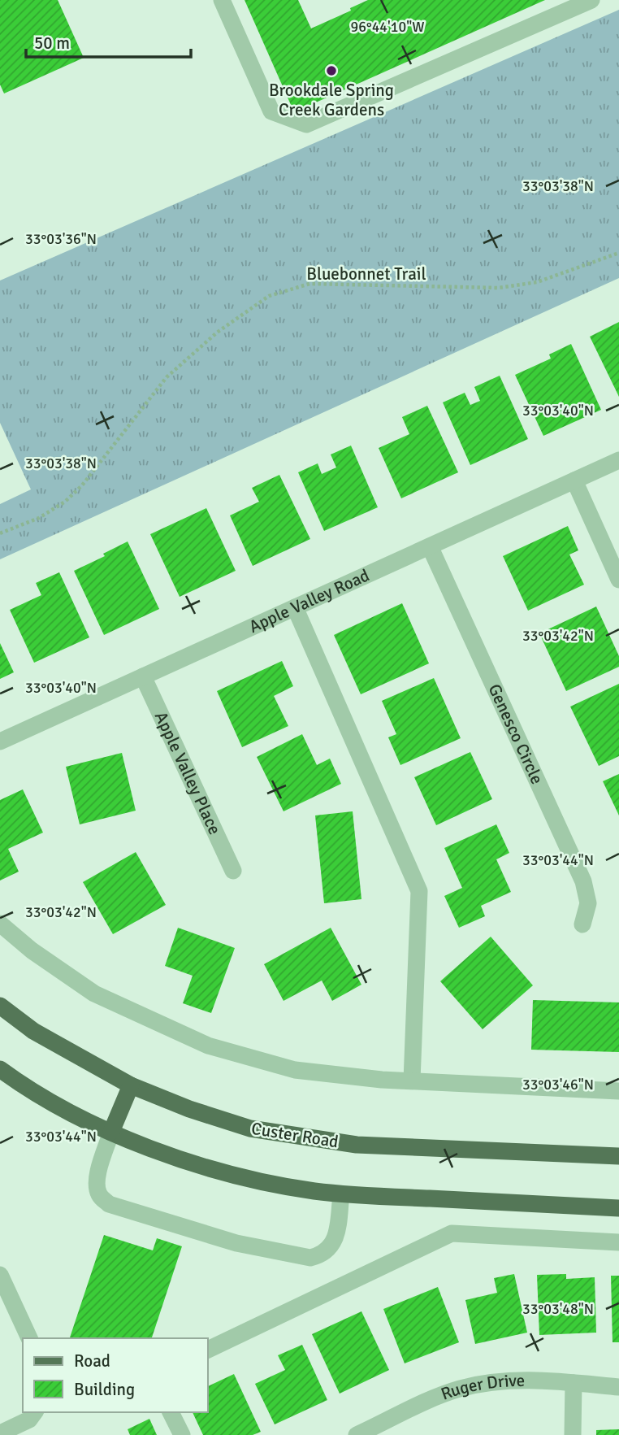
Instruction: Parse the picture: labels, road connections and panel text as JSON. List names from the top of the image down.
{
  "streets": {
    "main road": ["Custer Road"],
    "street": [
      "Apple Valley Road",
      "Genesco Circle",
      "Apple Valley Place",
      "Ruger Drive"
    ],
    "path": ["Bluebonnet Trail"]
  },
  "crossings": [
    ["Apple Valley Road", "Genesco Circle"],
    ["Apple Valley Road", "Apple Valley Place"]
  ],
  "places": ["Brookdale Spring Creek Gardens"],
  "legend": ["Road", "Building"],
  "scale_bar": "50 m",
  "coordinates": [
    "96°44'10\"W",
    "33°03'38\"N",
    "33°03'36\"N",
    "33°03'40\"N",
    "33°03'42\"N",
    "33°03'44\"N",
    "33°03'46\"N",
    "33°03'48\"N"
  ]
}
